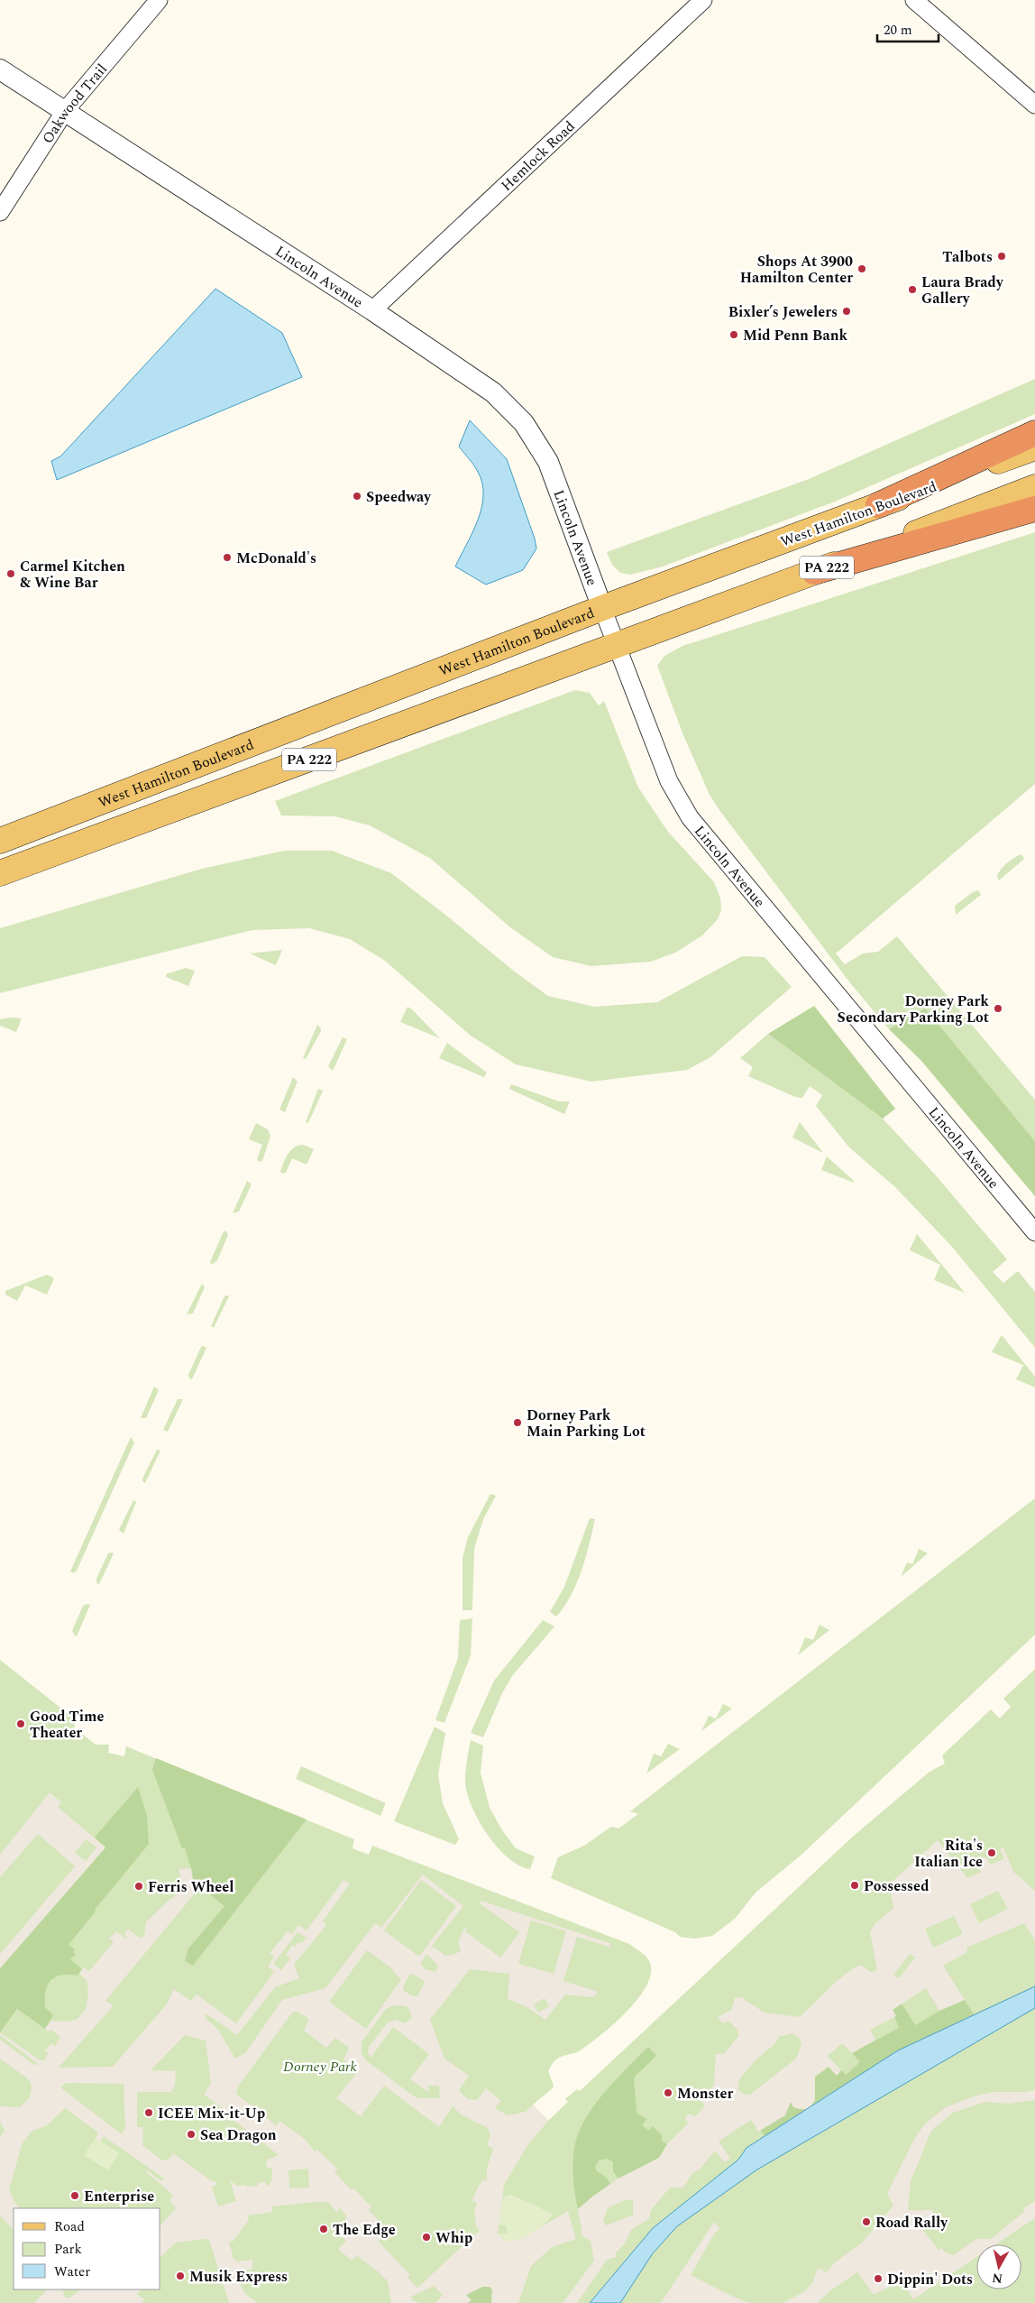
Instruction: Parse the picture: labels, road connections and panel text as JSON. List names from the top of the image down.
{
  "streets": {
    "main road": ["West Hamilton Boulevard", "PA 222"],
    "street": ["Oakwood Trail", "Hemlock Road", "Lincoln Avenue"]
  },
  "crossings": [
    ["Oakwood Trail", "Lincoln Avenue"],
    ["Hemlock Road", "Lincoln Avenue"],
    ["Lincoln Avenue", "West Hamilton Boulevard"],
    ["Lincoln Avenue", "PA 222"]
  ],
  "parks": ["Dorney Park"],
  "places": [
    "Talbots",
    "Shops At 3900 Hamilton Center",
    "Laura Brady Gallery",
    "Bixler’s Jewelers",
    "Mid Penn Bank",
    "Speedway",
    "McDonald's",
    "Carmel Kitchen & Wine Bar",
    "Dorney Park Secondary Parking Lot",
    "Dorney Park Main Parking Lot",
    "Good Time Theater",
    "Rita's Italian Ice",
    "Possessed",
    "Ferris Wheel",
    "Monster",
    "ICEE Mix-it-Up",
    "Sea Dragon",
    "Enterprise",
    "Road Rally",
    "The Edge",
    "Whip",
    "Musik Express",
    "Dippin' Dots"
  ],
  "legend": ["Road", "Park", "Water"],
  "scale_bar": "20 m",
  "north": "bottom"
}
